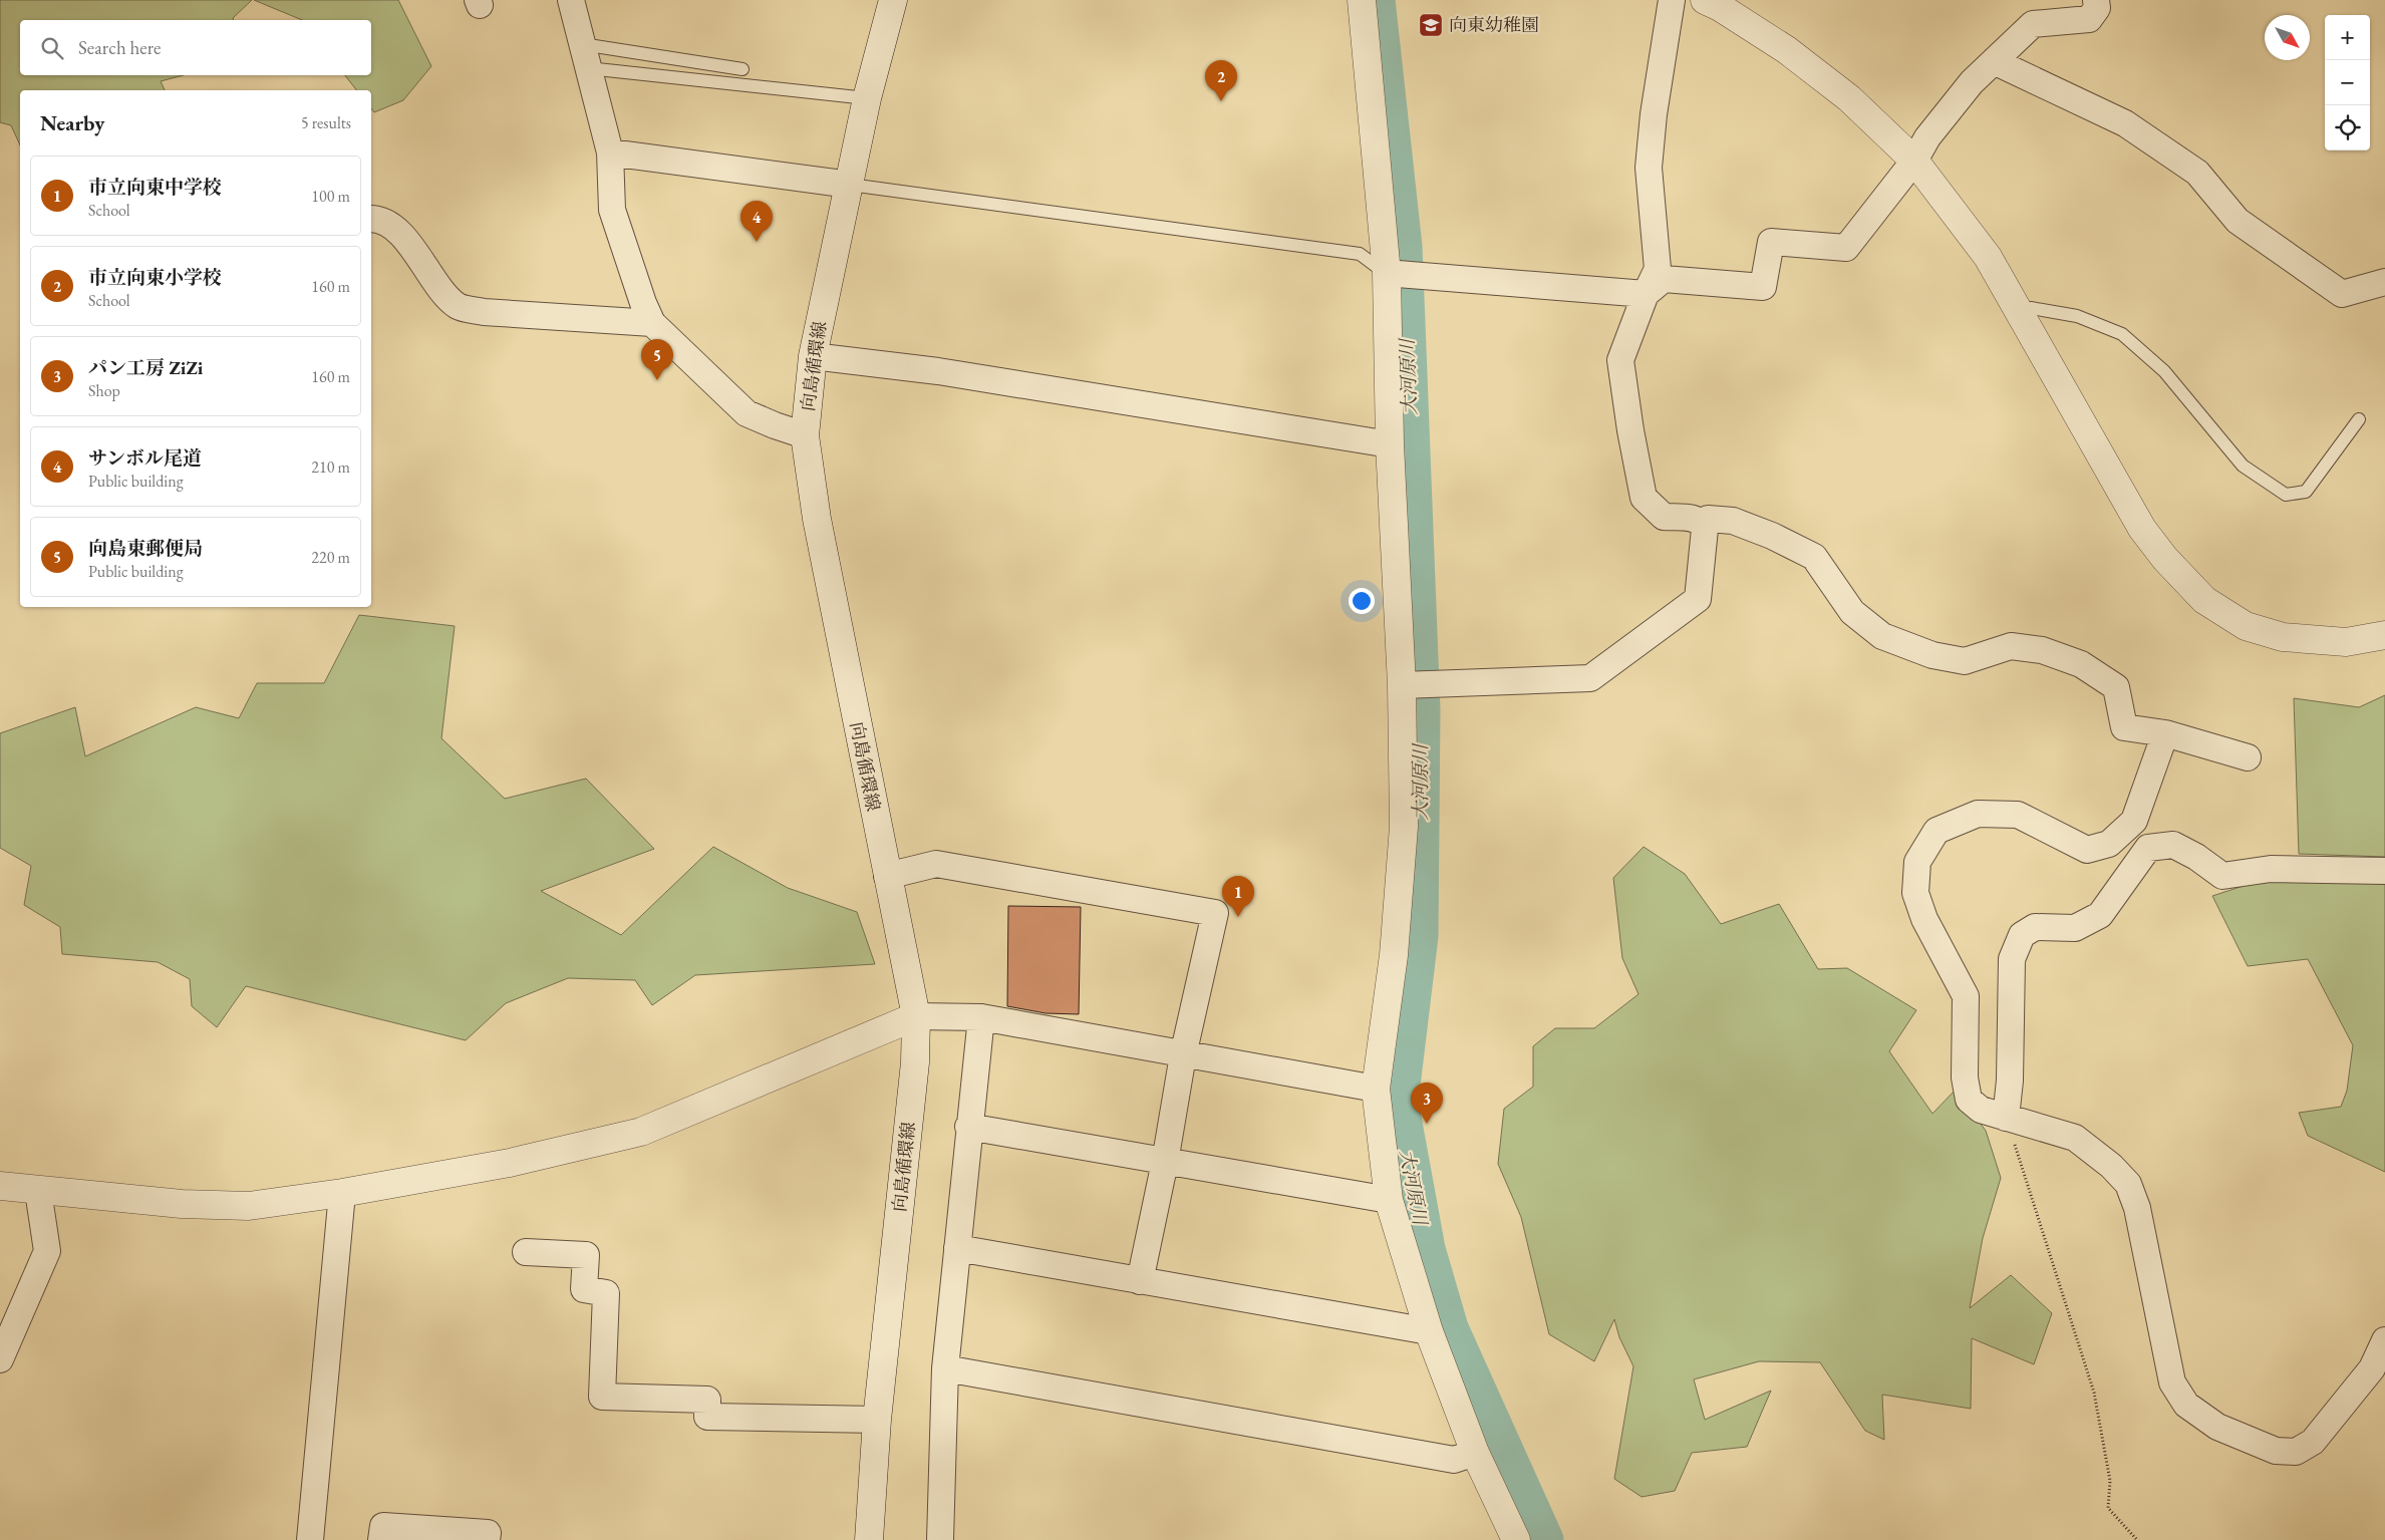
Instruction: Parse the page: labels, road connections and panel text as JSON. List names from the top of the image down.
{
  "streets": {
    "street": ["向島循環線"]
  },
  "water": ["大河原川"],
  "places": {
    "school or university": ["向東幼稚園"]
  },
  "north": "bottom right",
  "page": {
    "map_buttons": ["+", "−"],
    "search": "Search here",
    "pins": [
      "2",
      "4",
      "5",
      "1",
      "3"
    ],
    "heading": ["Nearby", "5 results"],
    "list": [
      {
        "mark": "1",
        "name": "市立向東中学校",
        "note": "School",
        "value": "100 m"
      },
      {
        "mark": "2",
        "name": "市立向東小学校",
        "note": "School",
        "value": "160 m"
      },
      {
        "mark": "3",
        "name": "パン工房 ZiZi",
        "note": "Shop",
        "value": "160 m"
      },
      {
        "mark": "4",
        "name": "サンボル尾道",
        "note": "Public building",
        "value": "210 m"
      },
      {
        "mark": "5",
        "name": "向島東郵便局",
        "note": "Public building",
        "value": "220 m"
      }
    ]
  }
}
